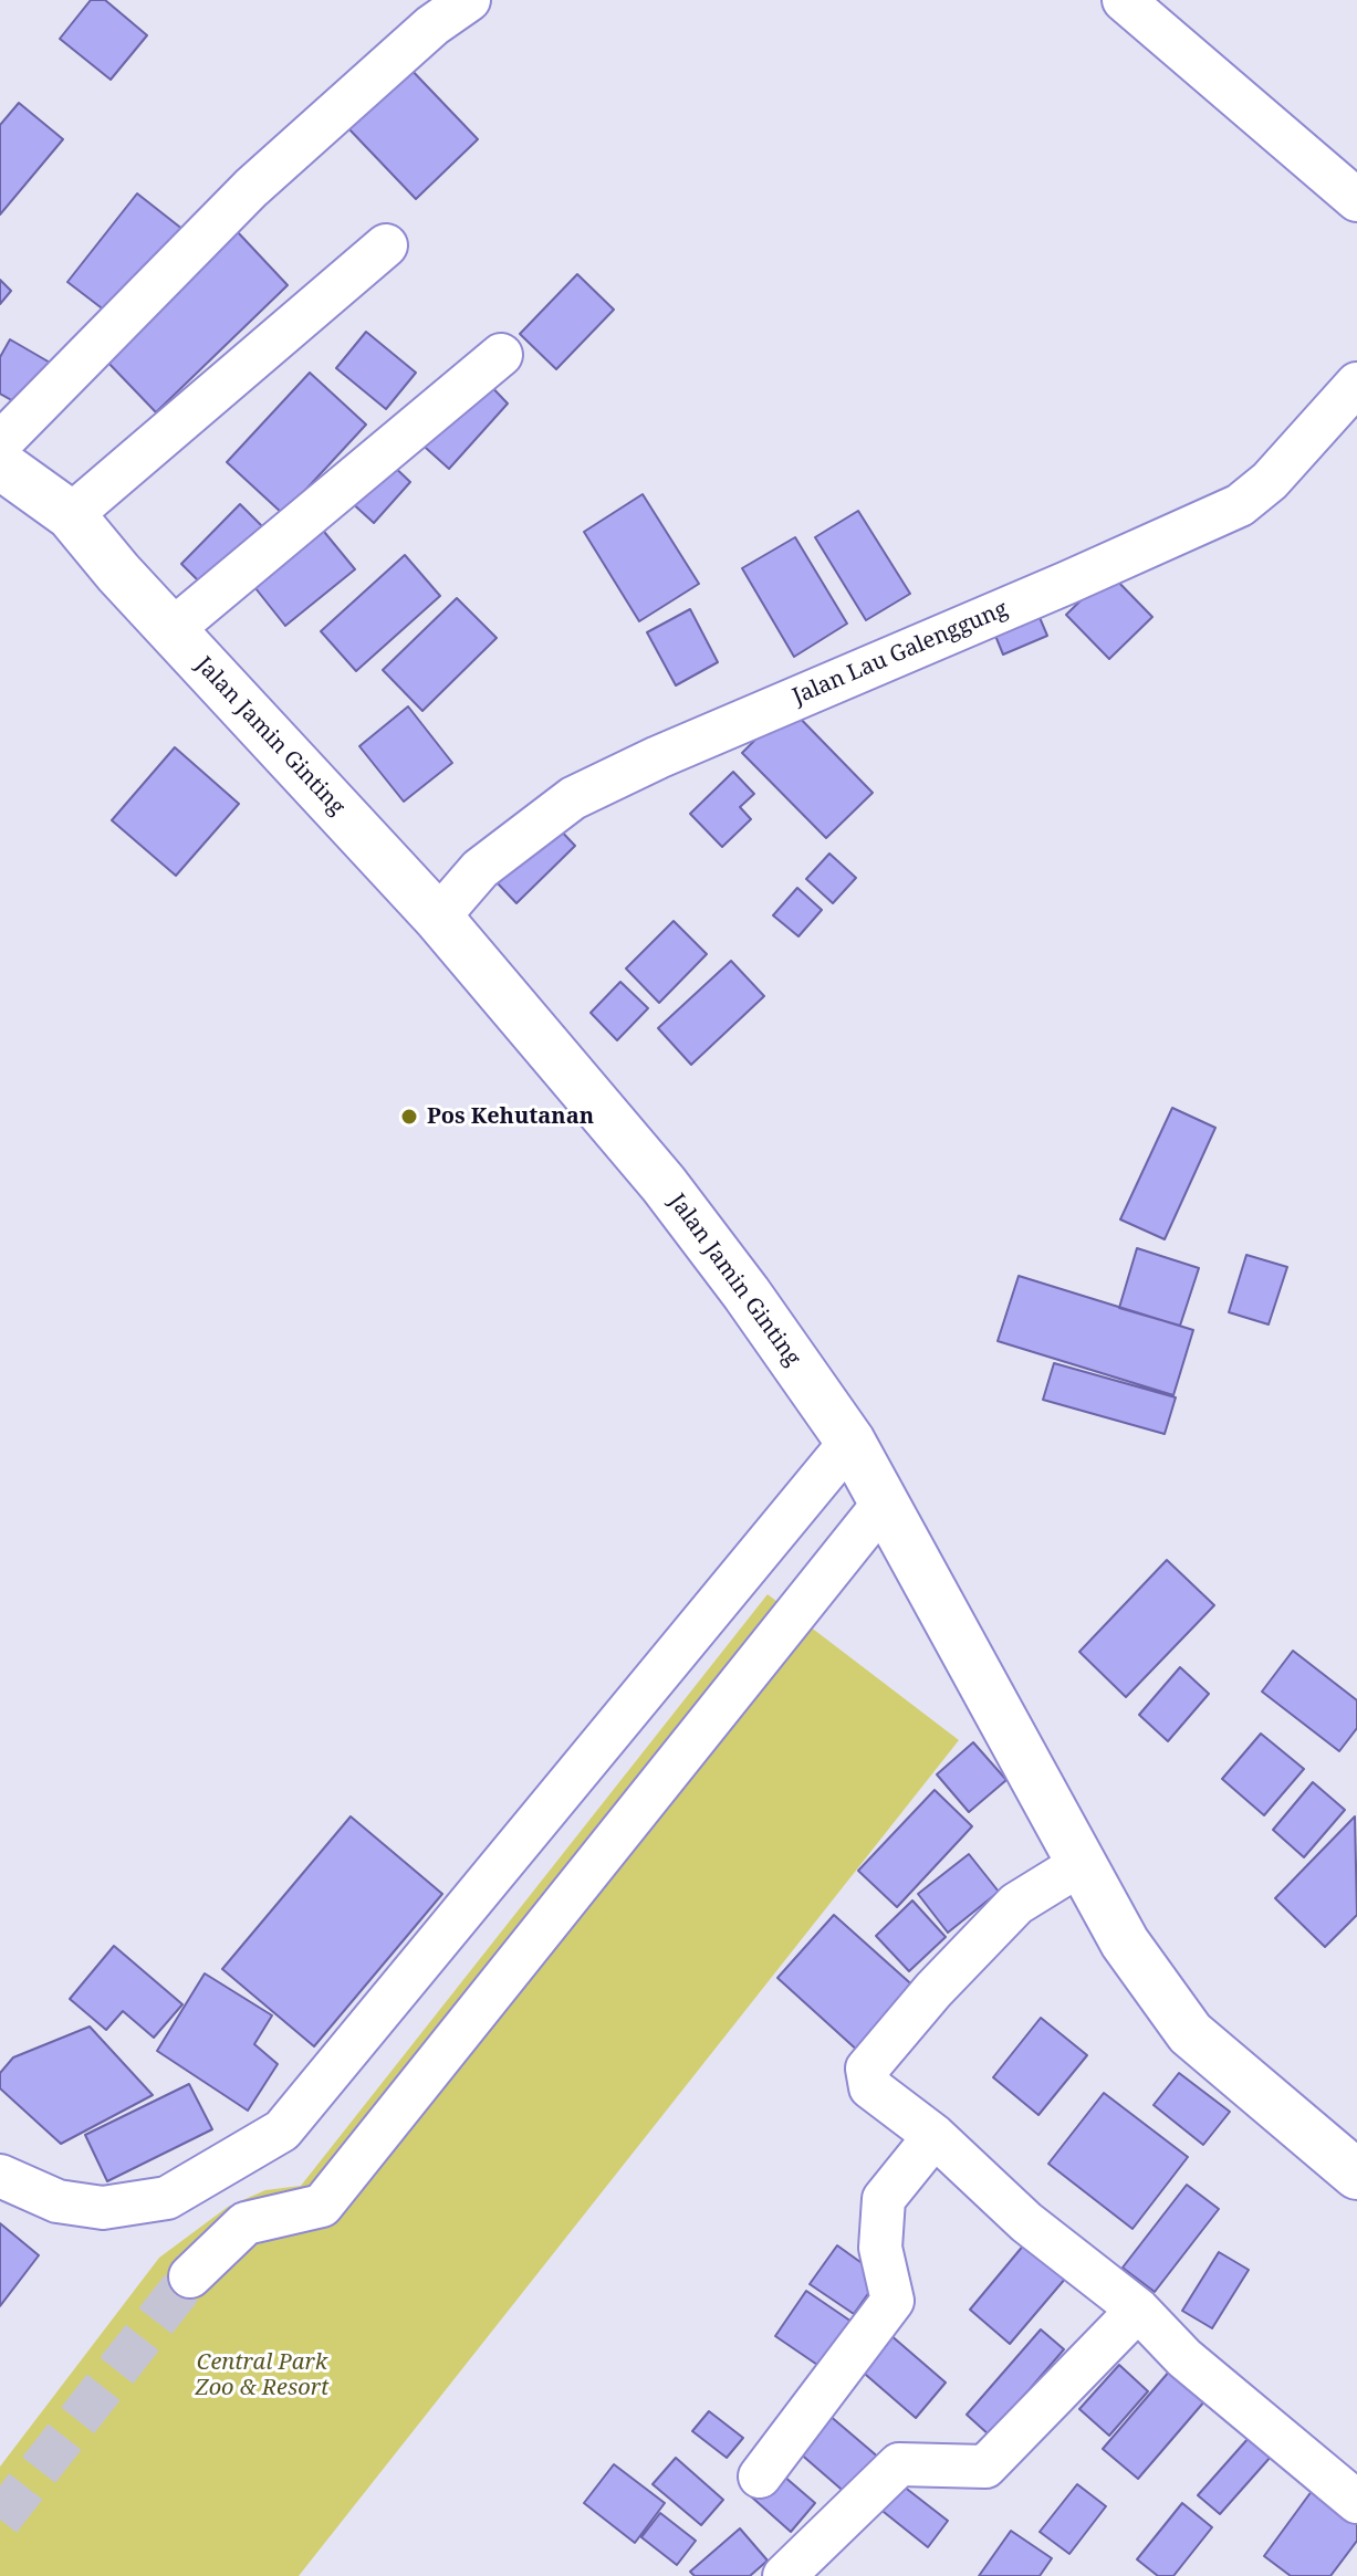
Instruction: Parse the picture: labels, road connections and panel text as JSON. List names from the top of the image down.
{
  "streets": {
    "highway": ["Jalan Jamin Ginting"],
    "street": ["Jalan Lau Galenggung"]
  },
  "crossings": [
    ["Jalan Lau Galenggung", "Jalan Jamin Ginting"]
  ],
  "parks": ["Central Park Zoo & Resort"],
  "places": ["Pos Kehutanan"]
}
